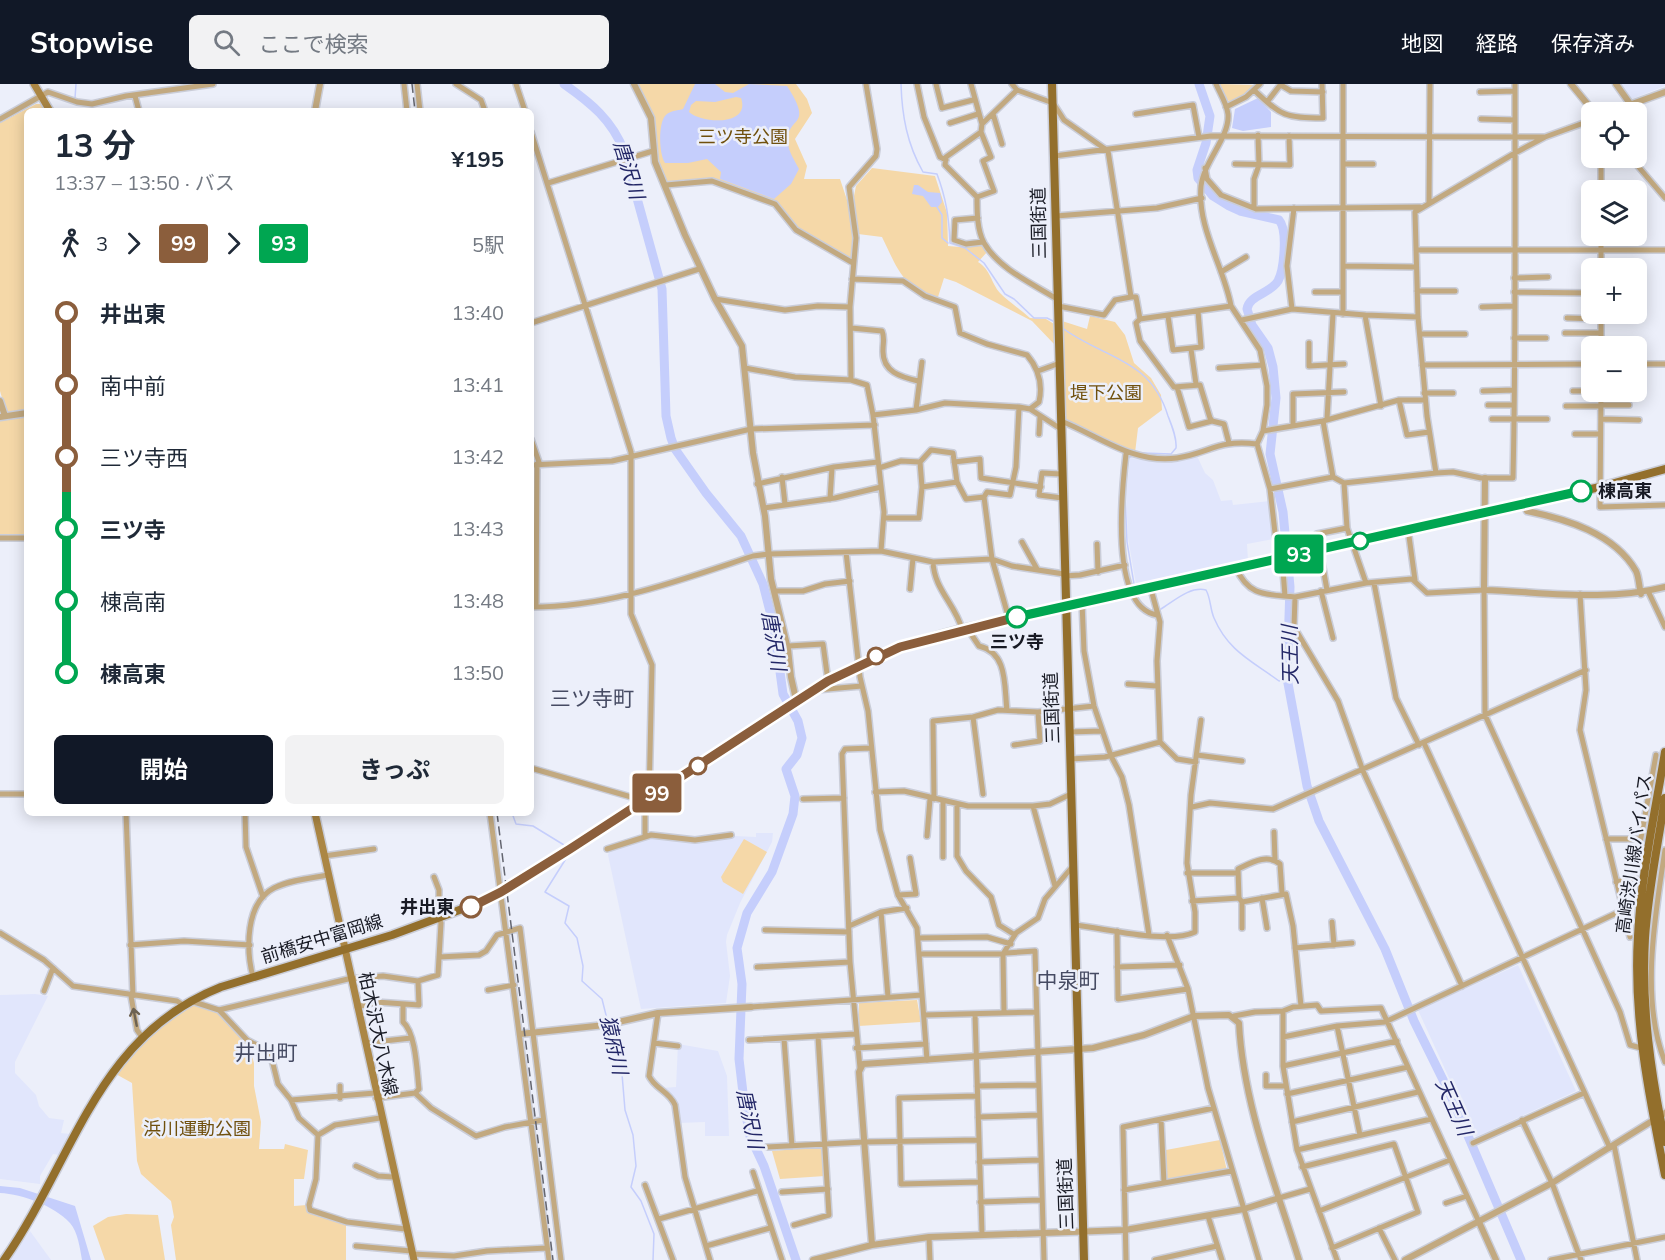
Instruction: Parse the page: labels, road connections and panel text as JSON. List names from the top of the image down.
{
  "streets": {
    "main road": [
      "三国街道",
      "高崎渋川線バイパス",
      "前橋安中富岡線",
      "柏木沢大八木線"
    ]
  },
  "crossings": [
    ["三国街道", "前橋安中富岡線"],
    ["前橋安中富岡線", "柏木沢大八木線"]
  ],
  "districts": ["三ツ寺町", "中泉町", "井出町"],
  "water": ["唐沢川", "天王川", "猿府川"],
  "parks": ["三ツ寺公園", "堤下公園", "浜川運動公園"],
  "places": ["棟高東", "三ツ寺", "井出東"],
  "lines": ["bus line 93", "bus line 99"],
  "page": {
    "header": "Stopwise",
    "search": "ここで検索",
    "nav": ["地図", "経路", "保存済み"],
    "on_map": ["99", "93"],
    "map_buttons": ["+", "−"],
    "heading": ["13 分", "13:37 – 13:50 · バス", "¥195"],
    "legs": [
      "3",
      "99",
      "93",
      "5駅"
    ],
    "list": [
      {
        "name": "井出東",
        "value": "13:40"
      },
      {
        "name": "南中前",
        "value": "13:41"
      },
      {
        "name": "三ツ寺西",
        "value": "13:42"
      },
      {
        "name": "三ツ寺",
        "value": "13:43"
      },
      {
        "name": "棟高南",
        "value": "13:48"
      },
      {
        "name": "棟高東",
        "value": "13:50"
      }
    ],
    "buttons": ["開始", "きっぷ"]
  }
}
